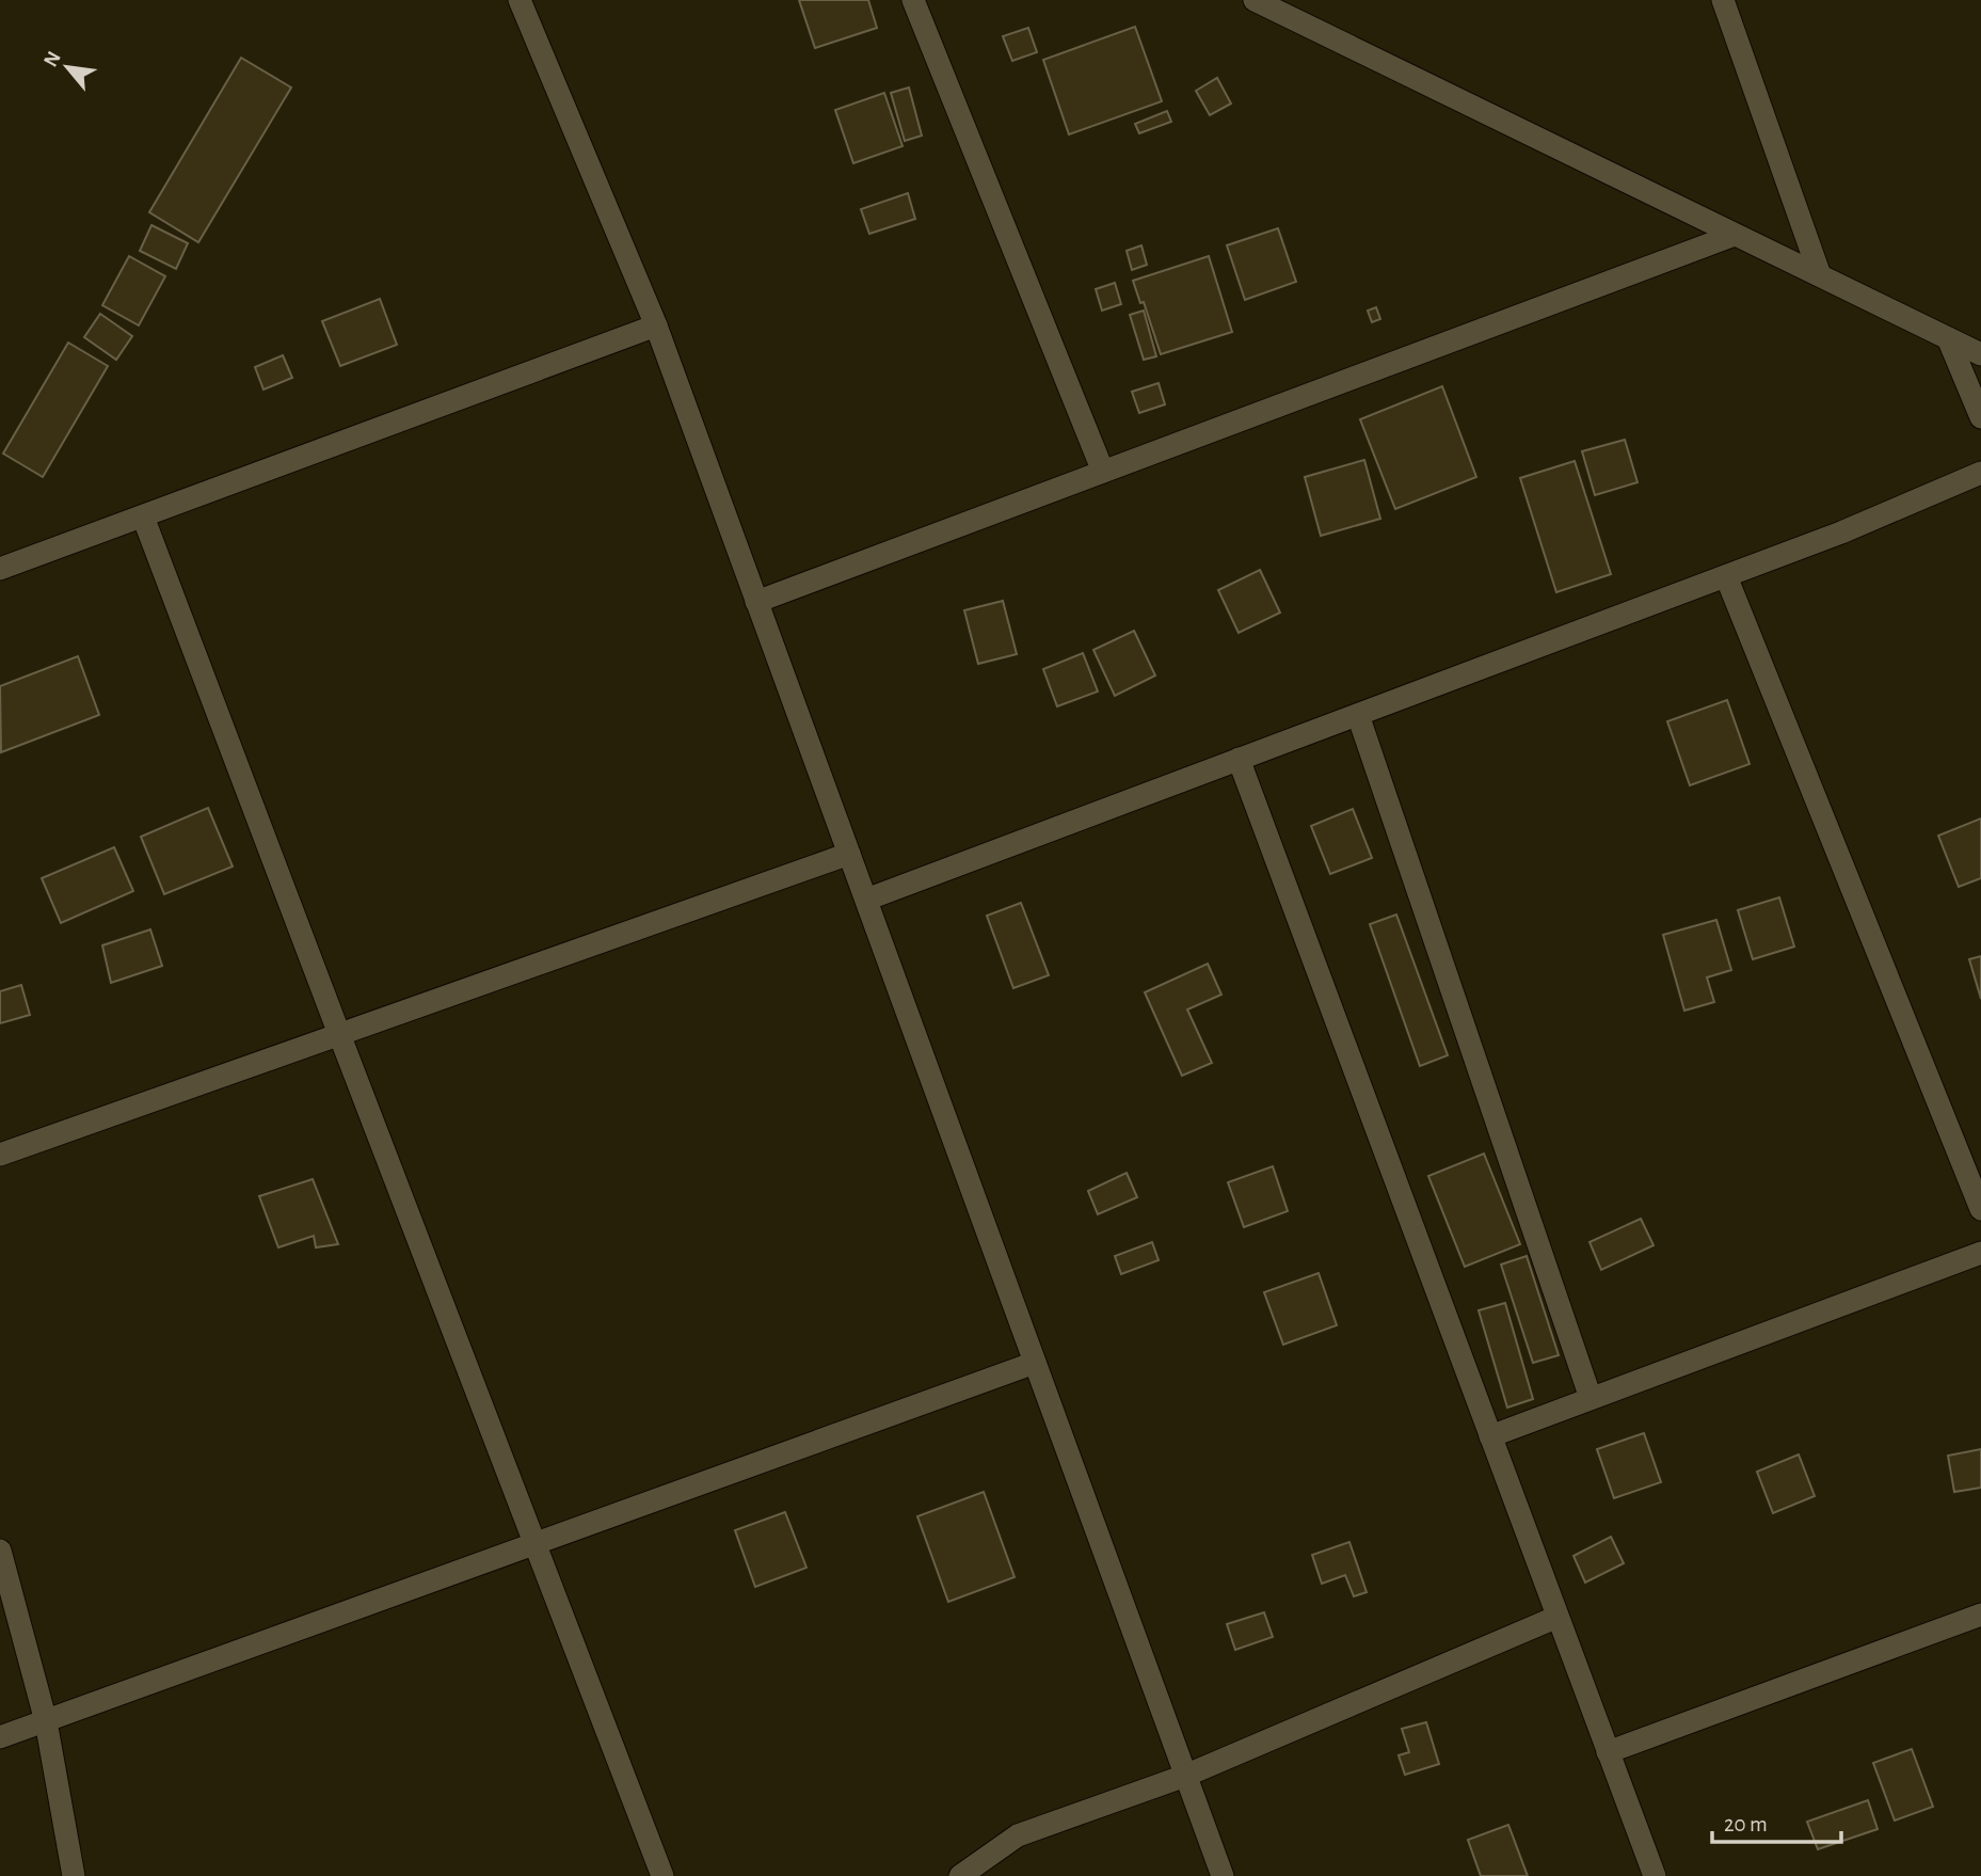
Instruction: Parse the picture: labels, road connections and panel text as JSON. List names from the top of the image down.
{
  "scale_bar": "20 m",
  "north": "top left"
}
